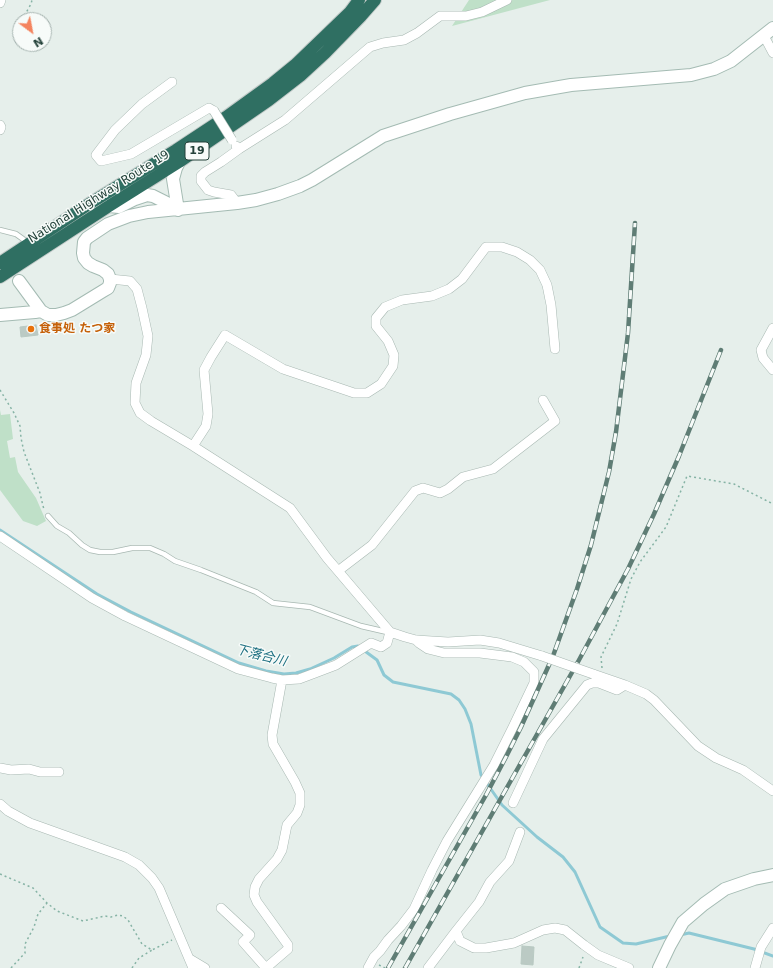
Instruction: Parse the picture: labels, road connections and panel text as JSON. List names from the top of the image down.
{
  "streets": {
    "highway": ["19", "National Highway Route 19"]
  },
  "water": ["下落合川"],
  "places": ["食事処 たつ家"],
  "north": "bottom right"
}
